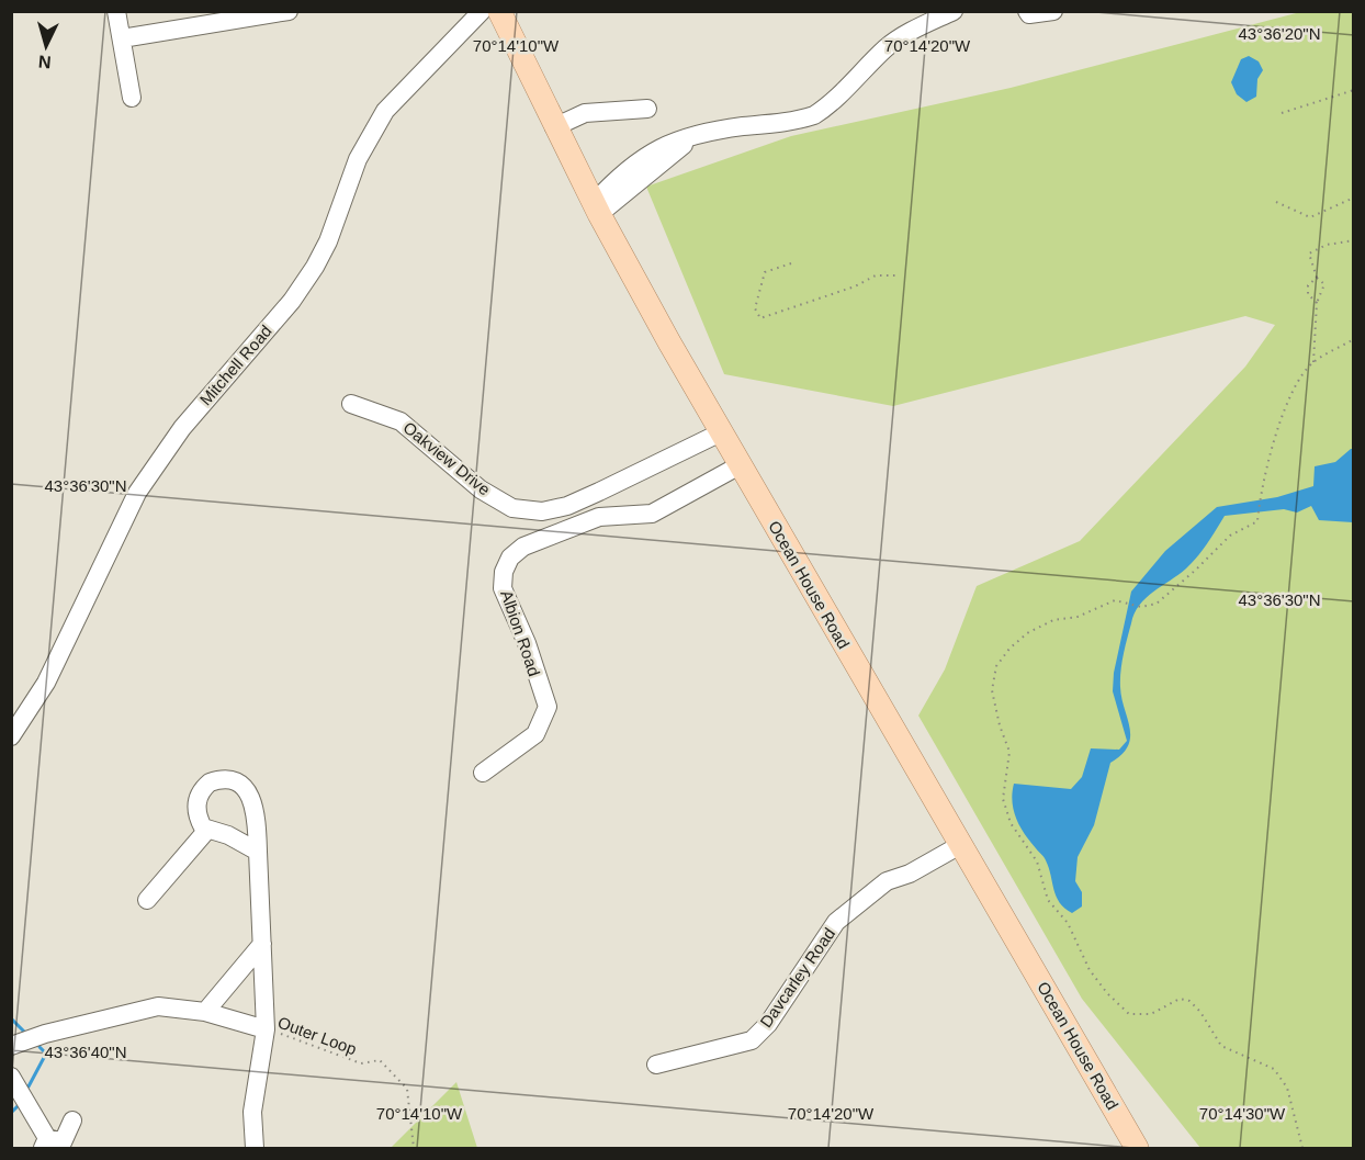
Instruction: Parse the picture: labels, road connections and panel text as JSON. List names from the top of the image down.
{
  "streets": {
    "main road": ["Ocean House Road"],
    "street": [
      "Mitchell Road",
      "Oakview Drive",
      "Albion Road",
      "Davcarley Road"
    ],
    "path": ["Outer Loop"]
  },
  "crossings": [
    ["Oakview Drive", "Ocean House Road"],
    ["Ocean House Road", "Albion Road"],
    ["Ocean House Road", "Davcarley Road"]
  ],
  "north": "bottom",
  "coordinates": [
    "43°36'20\"N",
    "70°14'10\"W",
    "70°14'20\"W",
    "43°36'30\"N",
    "43°36'40\"N",
    "70°14'30\"W"
  ]
}
